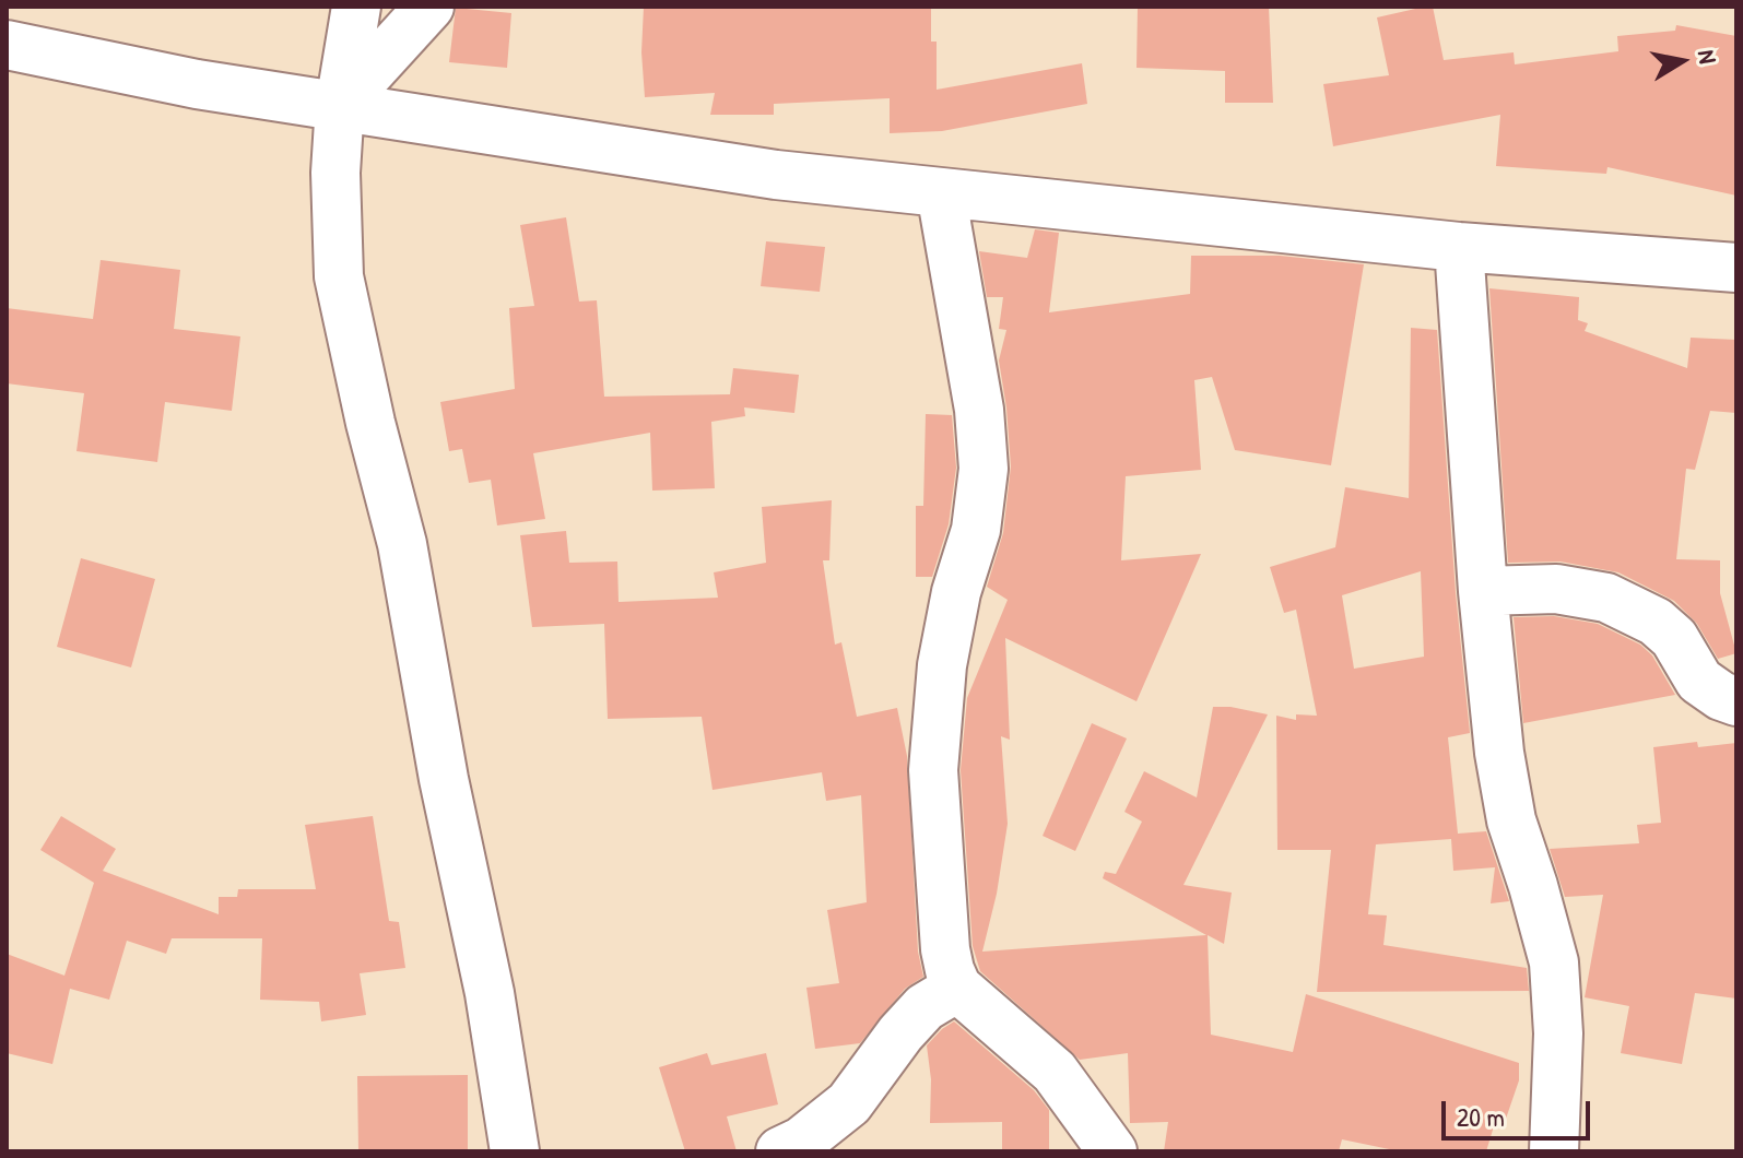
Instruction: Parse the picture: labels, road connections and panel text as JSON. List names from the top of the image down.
{
  "scale_bar": "20 m",
  "north": "right"
}
